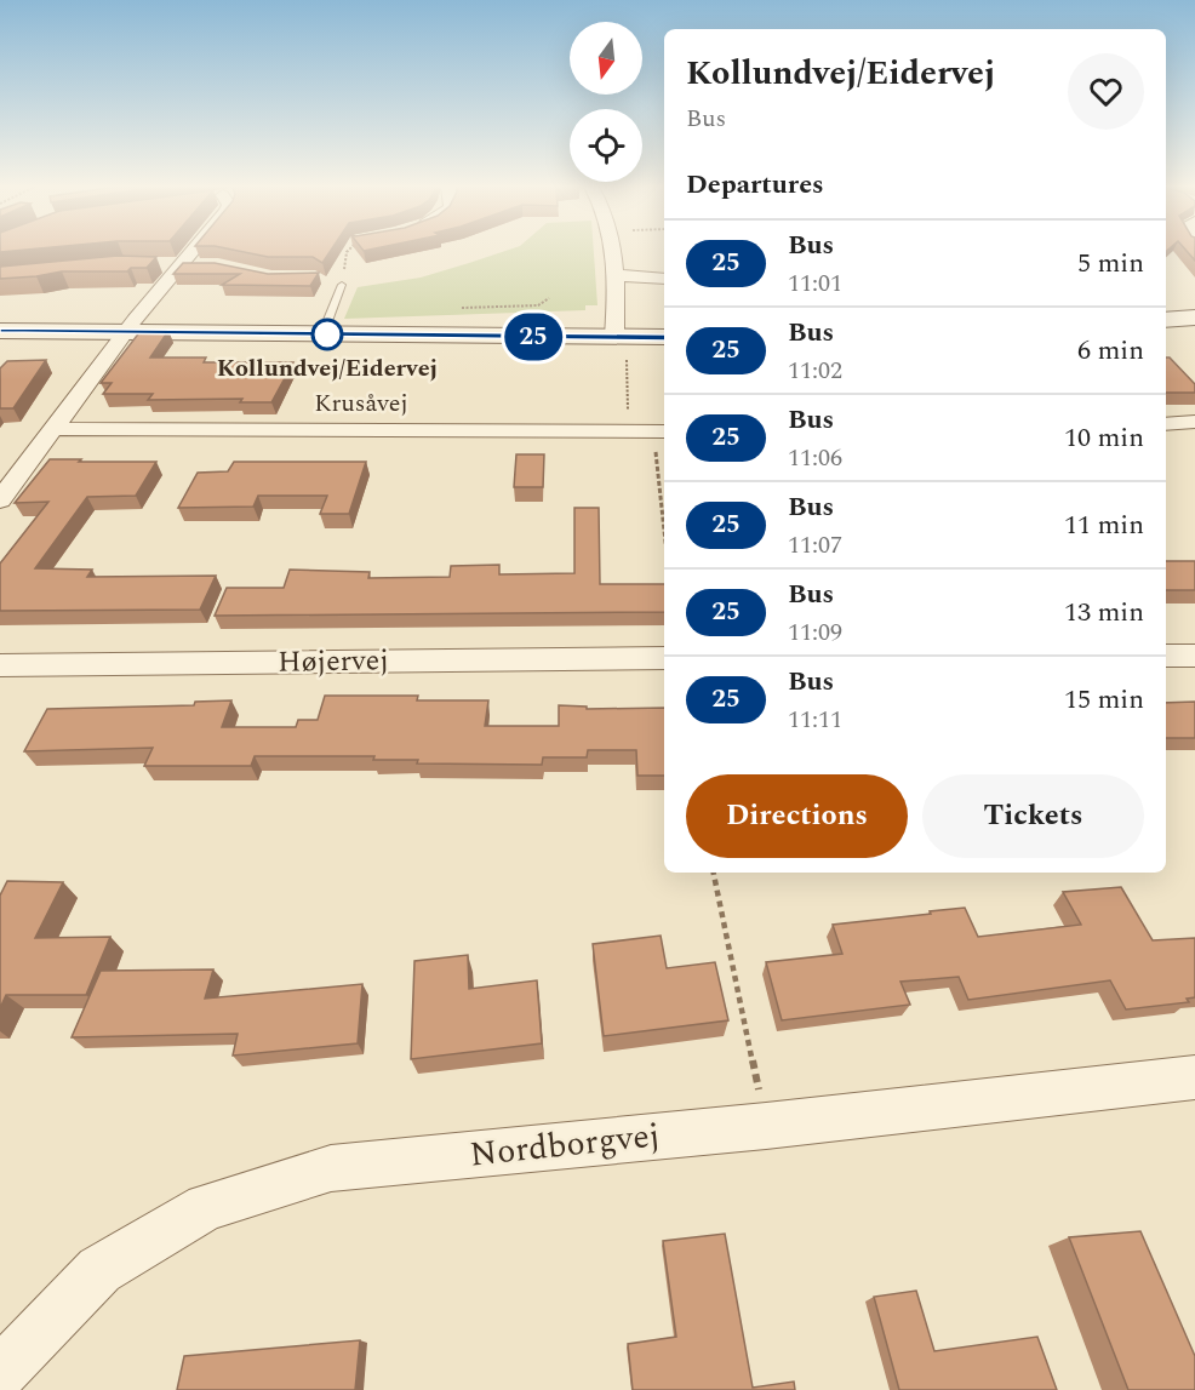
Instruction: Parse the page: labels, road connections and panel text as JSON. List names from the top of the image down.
{
  "streets": {
    "street": ["Krusåvej", "Højervej", "Nordborgvej"]
  },
  "places": ["Kollundvej/Eidervej"],
  "lines": ["bus line 25"],
  "north": "bottom",
  "page": {
    "on_map": "25",
    "heading": [
      ["Kollundvej/Eidervej", "Bus"],
      "Departures"
    ],
    "list": [
      {
        "mark": "25",
        "name": "Bus",
        "note": "11:01",
        "value": "5 min"
      },
      {
        "mark": "25",
        "name": "Bus",
        "note": "11:02",
        "value": "6 min"
      },
      {
        "mark": "25",
        "name": "Bus",
        "note": "11:06",
        "value": "10 min"
      },
      {
        "mark": "25",
        "name": "Bus",
        "note": "11:07",
        "value": "11 min"
      },
      {
        "mark": "25",
        "name": "Bus",
        "note": "11:09",
        "value": "13 min"
      },
      {
        "mark": "25",
        "name": "Bus",
        "note": "11:11",
        "value": "15 min"
      }
    ],
    "buttons": ["Directions", "Tickets"]
  }
}
